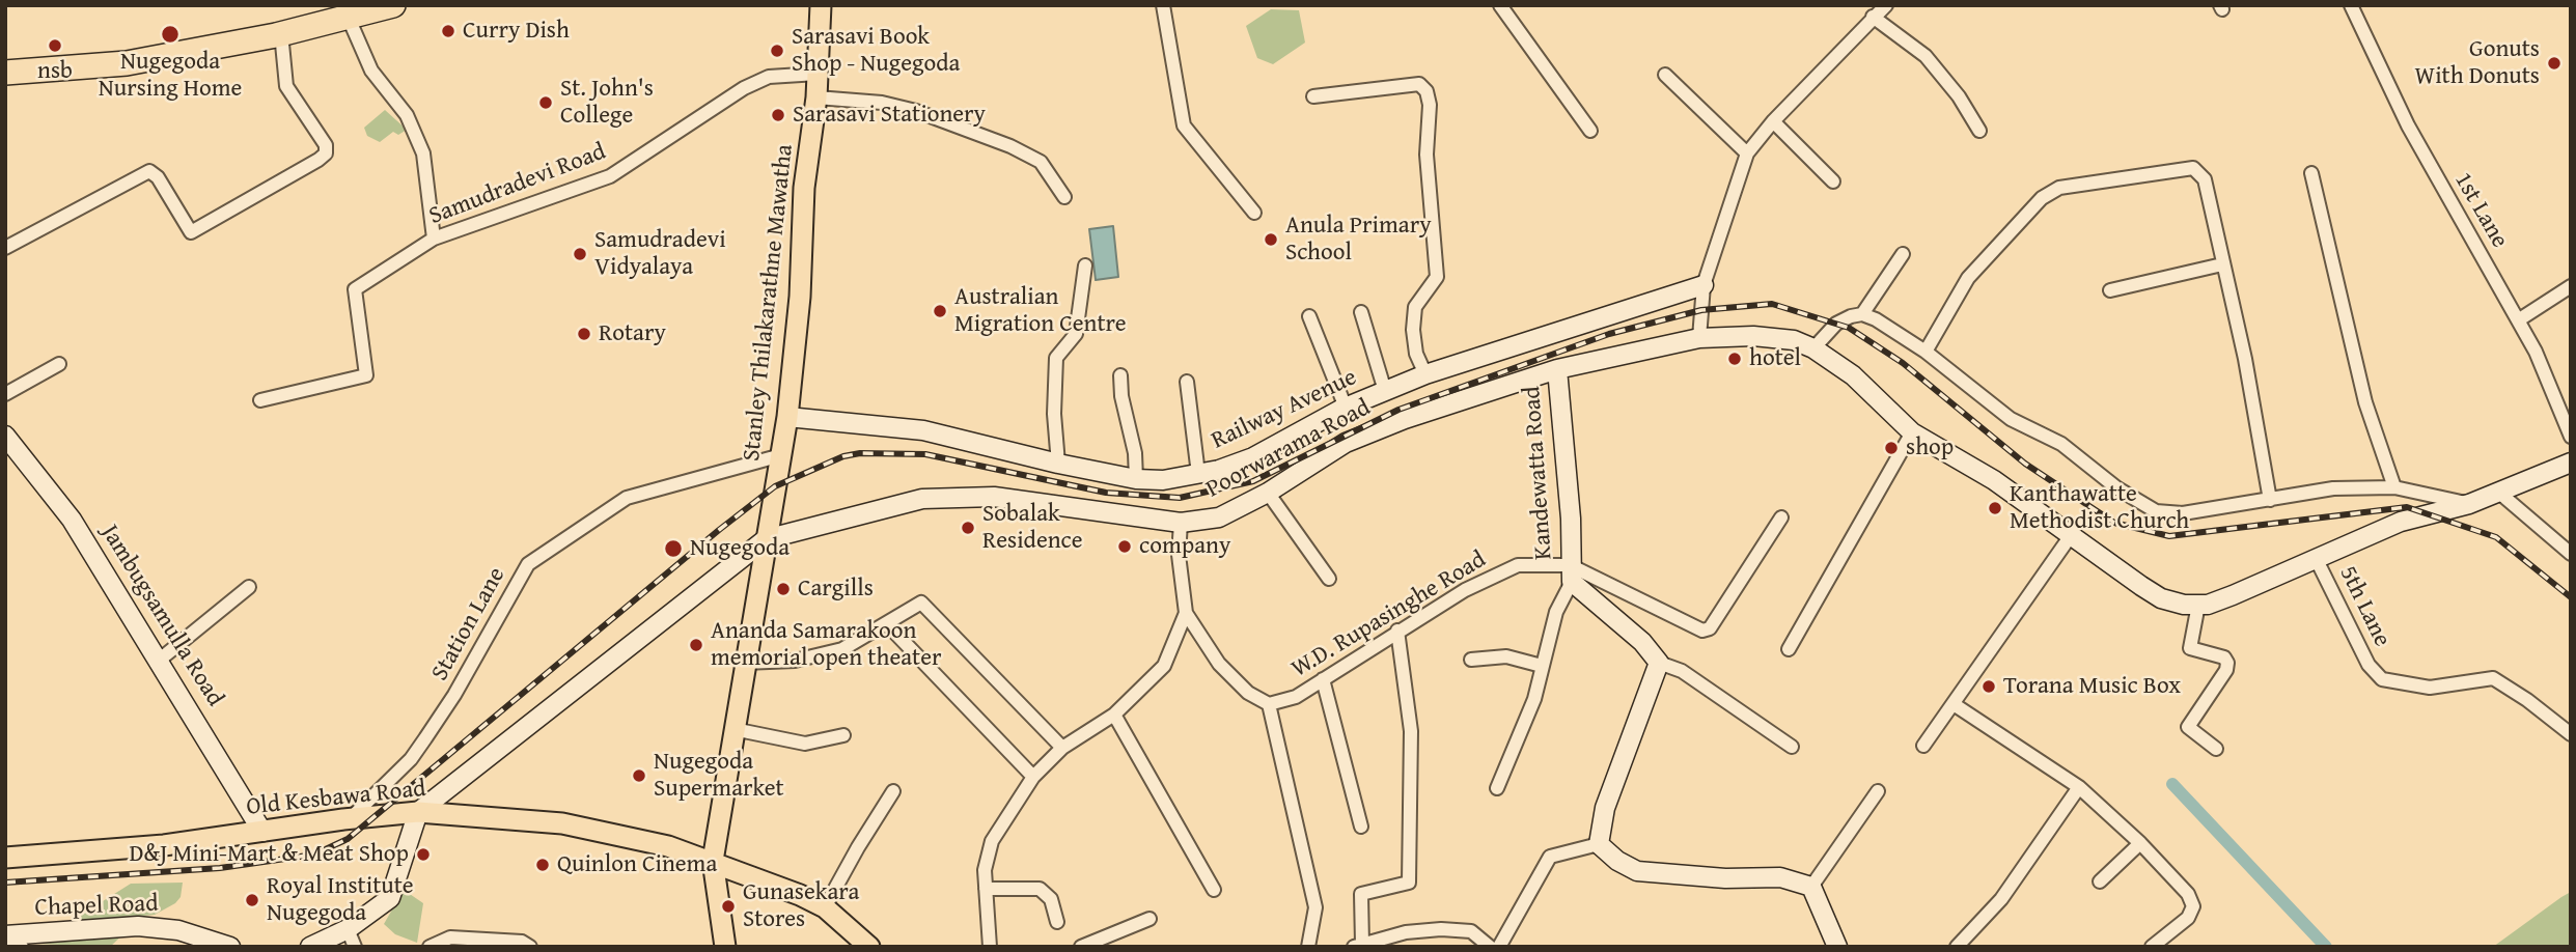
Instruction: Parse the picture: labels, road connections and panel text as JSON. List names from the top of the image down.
{
  "streets": {
    "main road": ["Stanley Thilakarathne Mawatha", "Old Kesbawa Road"],
    "street": [
      "Samudradevi Road",
      "1st Lane",
      "Railway Avenue",
      "Poorwarama Road",
      "Kandewatta Road",
      "5th Lane",
      "W.D. Rupasinghe Road",
      "Jambugsamulla Road",
      "Station Lane",
      "Chapel Road"
    ]
  },
  "crossings": [
    ["Samudradevi Road", "Stanley Thilakarathne Mawatha"],
    ["Stanley Thilakarathne Mawatha", "Railway Avenue"],
    ["Stanley Thilakarathne Mawatha", "Poorwarama Road"],
    ["Stanley Thilakarathne Mawatha", "Station Lane"],
    ["Stanley Thilakarathne Mawatha", "Old Kesbawa Road"],
    ["Poorwarama Road", "Kandewatta Road"],
    ["Kandewatta Road", "W.D. Rupasinghe Road"],
    ["Jambugsamulla Road", "Old Kesbawa Road"],
    ["Station Lane", "Old Kesbawa Road"]
  ],
  "places": [
    "Curry Dish",
    "Nugegoda Nursing Home",
    "nsb",
    "Sarasavi Book Shop - Nugegoda",
    "Gonuts With Donuts",
    "St. John's College",
    "Sarasavi Stationery",
    "Anula Primary School",
    "Samudradevi Vidyalaya",
    "Australian Migration Centre",
    "Rotary",
    "hotel",
    "shop",
    "Kanthawatte Methodist Church",
    "Sobalak Residence",
    "company",
    "Nugegoda",
    "Cargills",
    "Ananda Samarakoon memorial open theater",
    "Torana Music Box",
    "Nugegoda Supermarket",
    "D&J Mini-Mart & Meat Shop",
    "Quinlon Cinema",
    "Royal Institute Nugegoda",
    "Gunasekara Stores"
  ]
}
